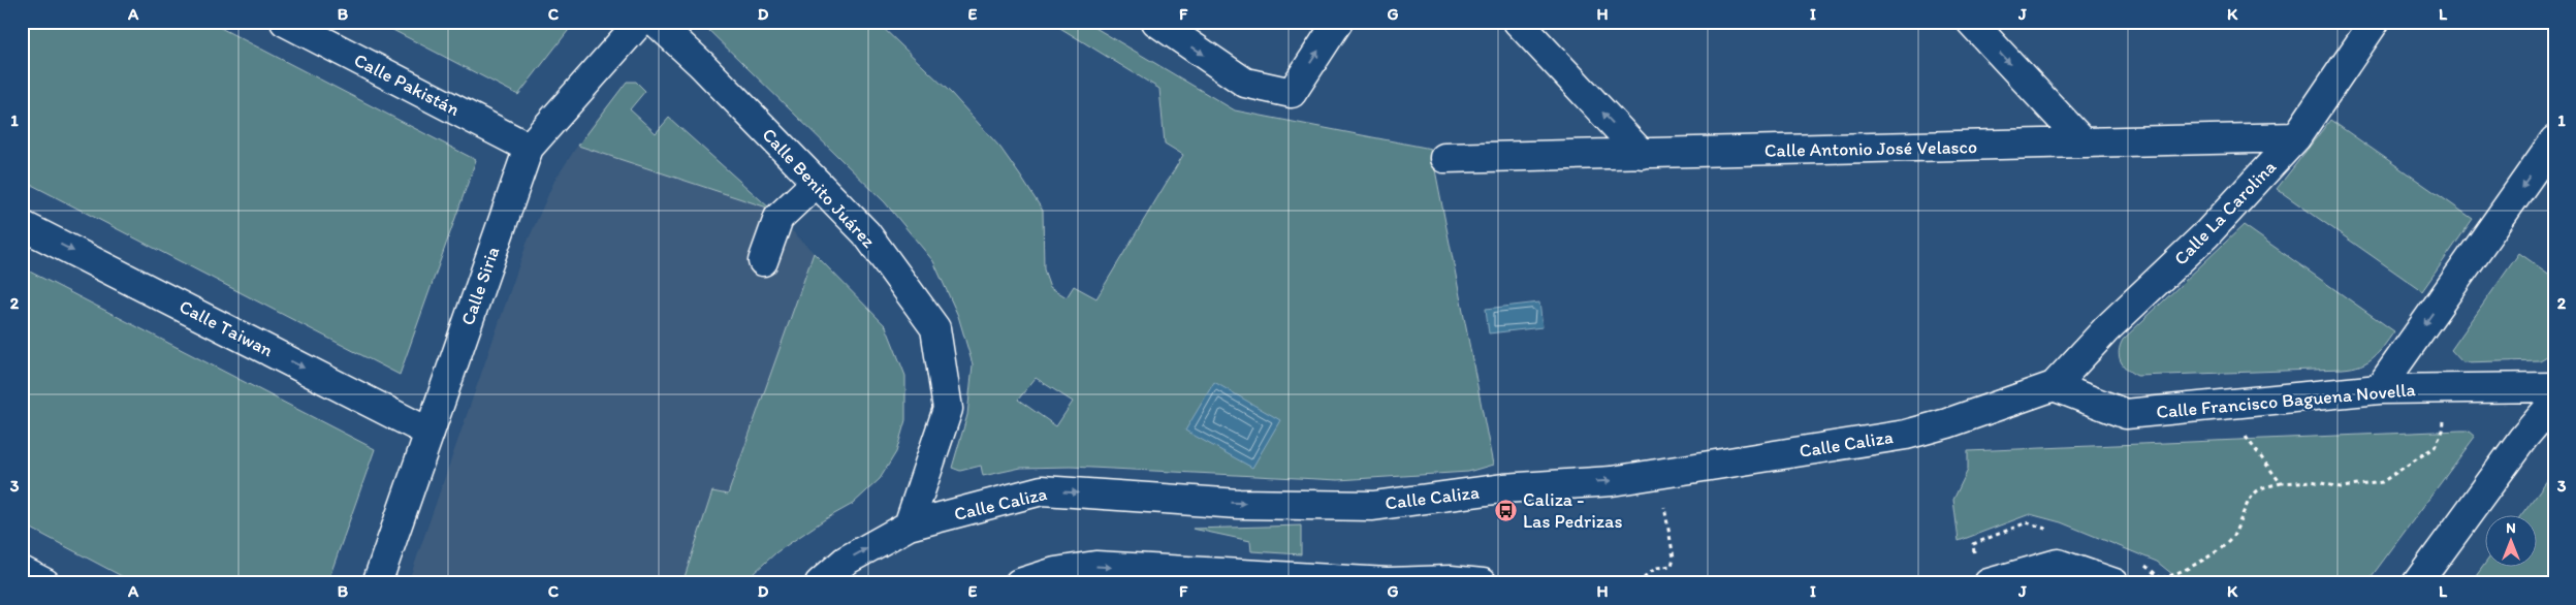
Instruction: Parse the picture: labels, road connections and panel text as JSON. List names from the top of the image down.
{
  "streets": {
    "street": [
      "Calle Pakistán",
      "Calle Antonio José Velasco",
      "Calle Benito Juárez",
      "Calle La Carolina",
      "Calle Siria",
      "Calle Taiwan",
      "Calle Francisco Baguena Novella",
      "Calle Caliza"
    ]
  },
  "crossings": [
    ["Calle Pakistán", "Calle Siria"],
    ["Calle Antonio José Velasco", "Calle La Carolina"],
    ["Calle Benito Juárez", "Calle Caliza"],
    ["Calle La Carolina", "Calle Francisco Baguena Novella"],
    ["Calle La Carolina", "Calle Caliza"],
    ["Calle Siria", "Calle Taiwan"],
    ["Calle Francisco Baguena Novella", "Calle Caliza"]
  ],
  "one_way": ["Calle Taiwan"],
  "places": {
    "bus stop": ["Caliza - Las Pedrizas"]
  },
  "north": "top",
  "grid": {
    "columns": [
      "A",
      "B",
      "C",
      "D",
      "E",
      "F",
      "G",
      "H",
      "I",
      "J",
      "K",
      "L"
    ],
    "rows": ["1", "2", "3"]
  }
}
